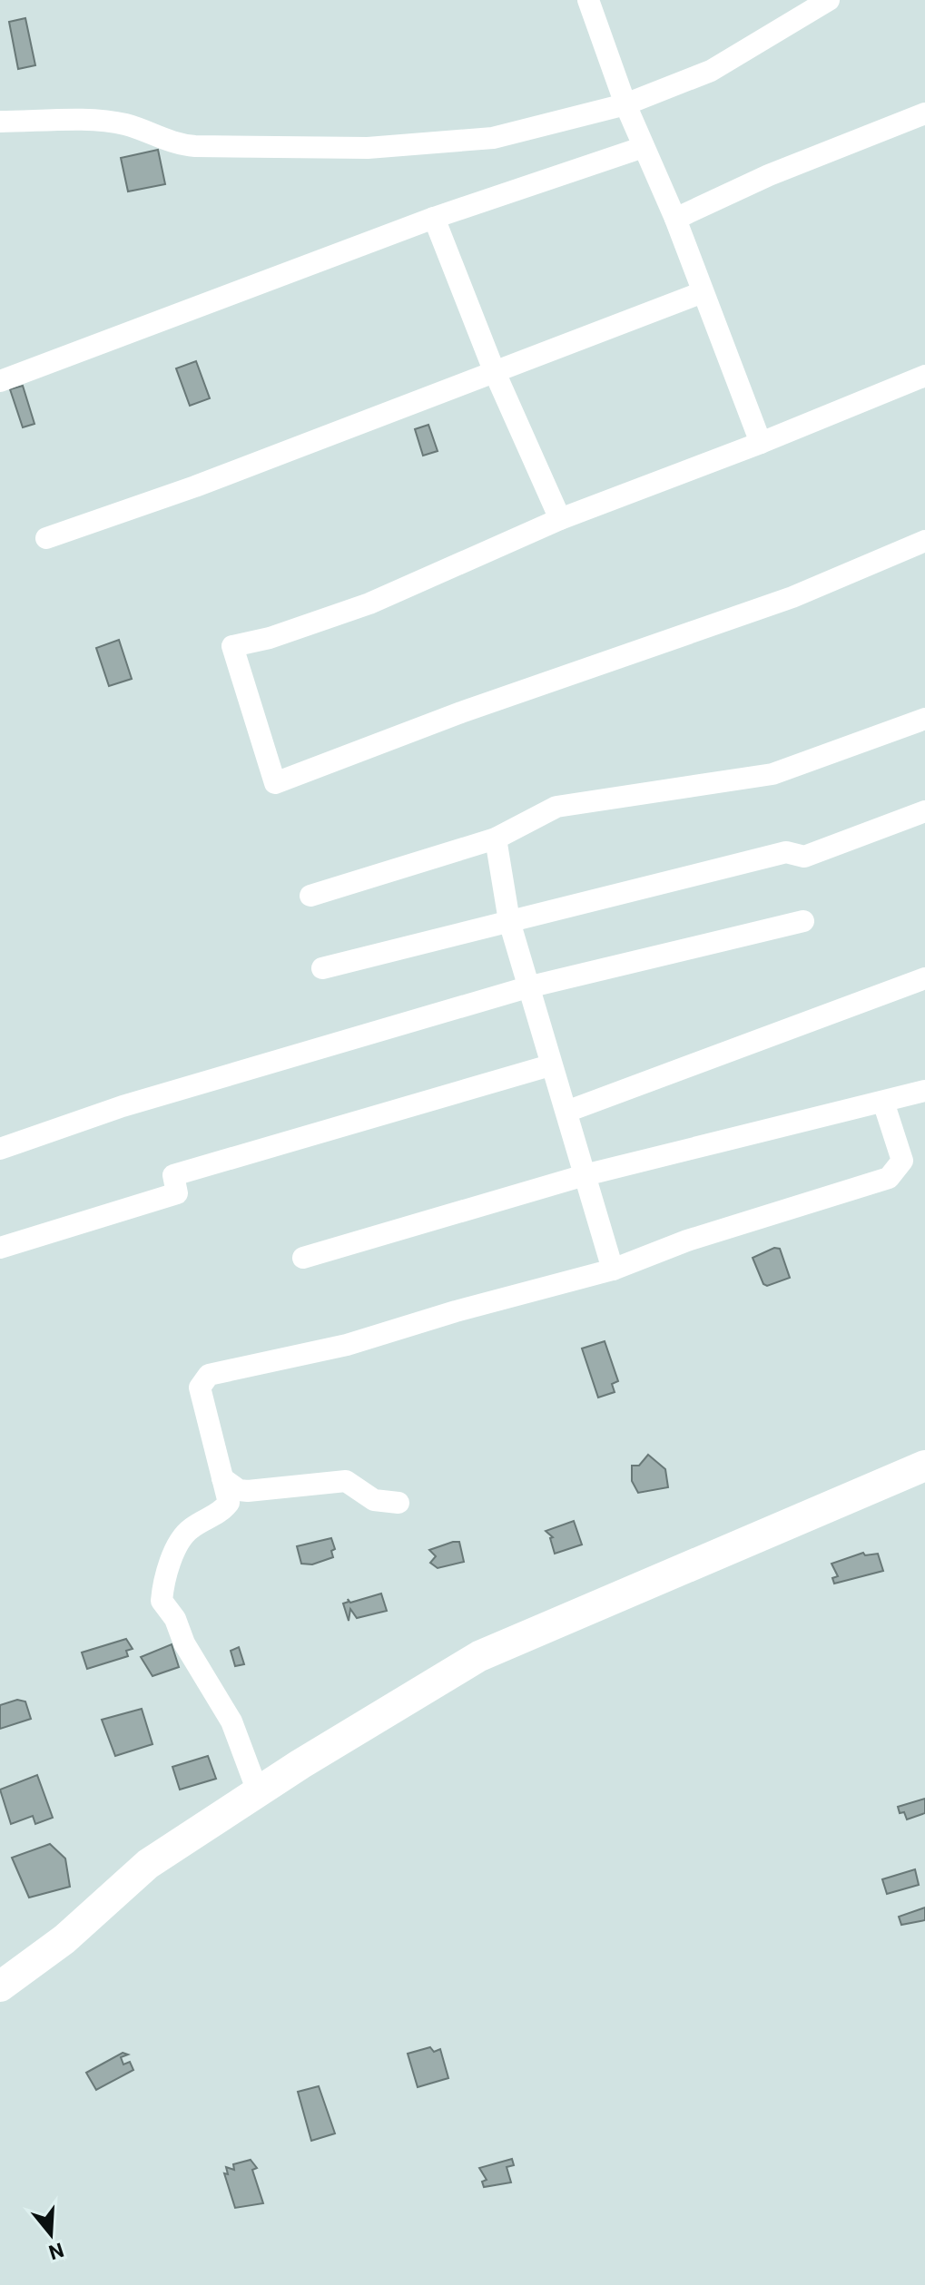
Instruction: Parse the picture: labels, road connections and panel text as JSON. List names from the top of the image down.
{
  "north": "bottom"
}
